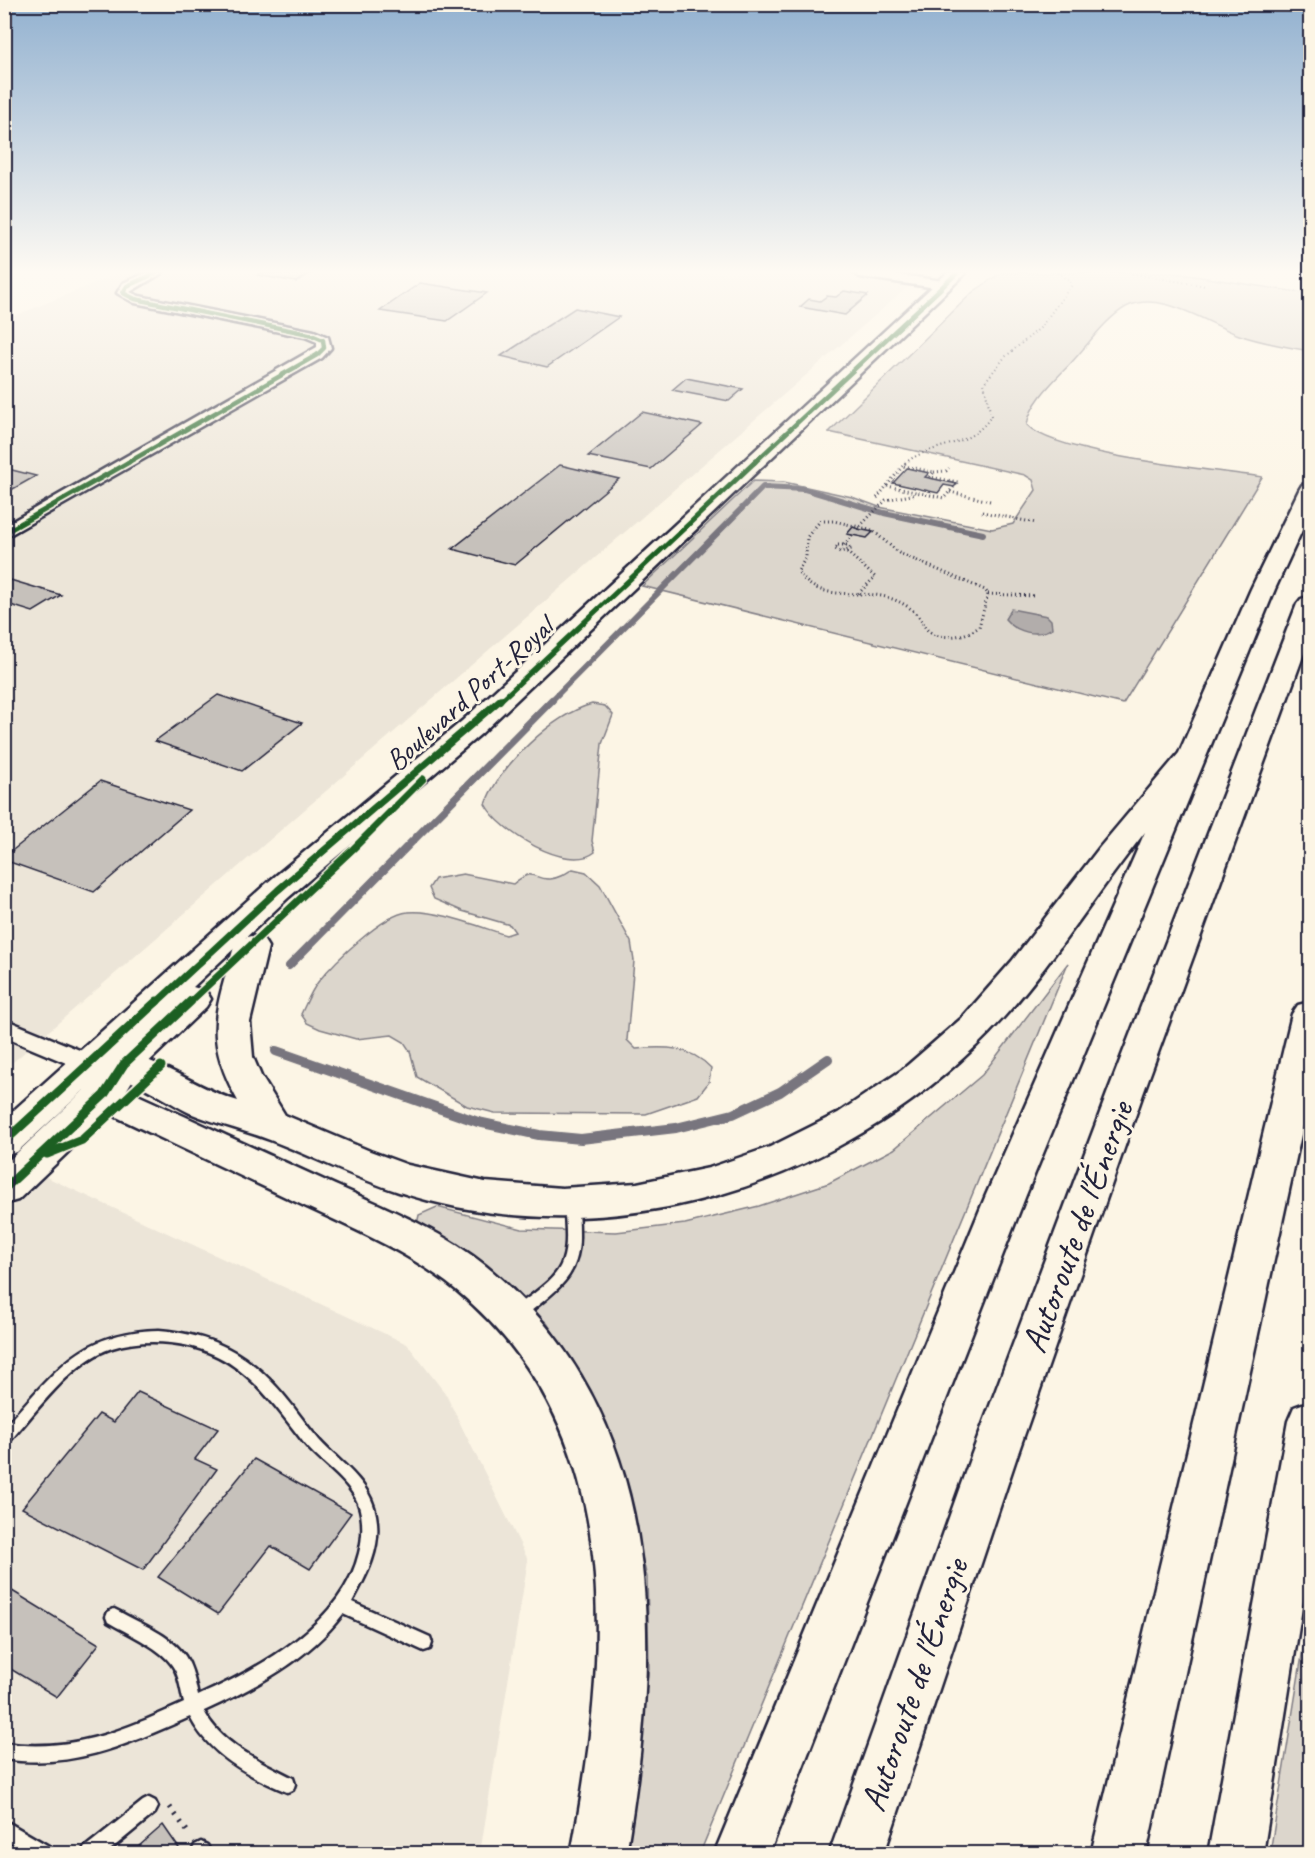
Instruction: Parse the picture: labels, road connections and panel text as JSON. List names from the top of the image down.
{
  "streets": {
    "main road": ["Boulevard Port-Royal", "Autoroute de l'Énergie"]
  }
}
